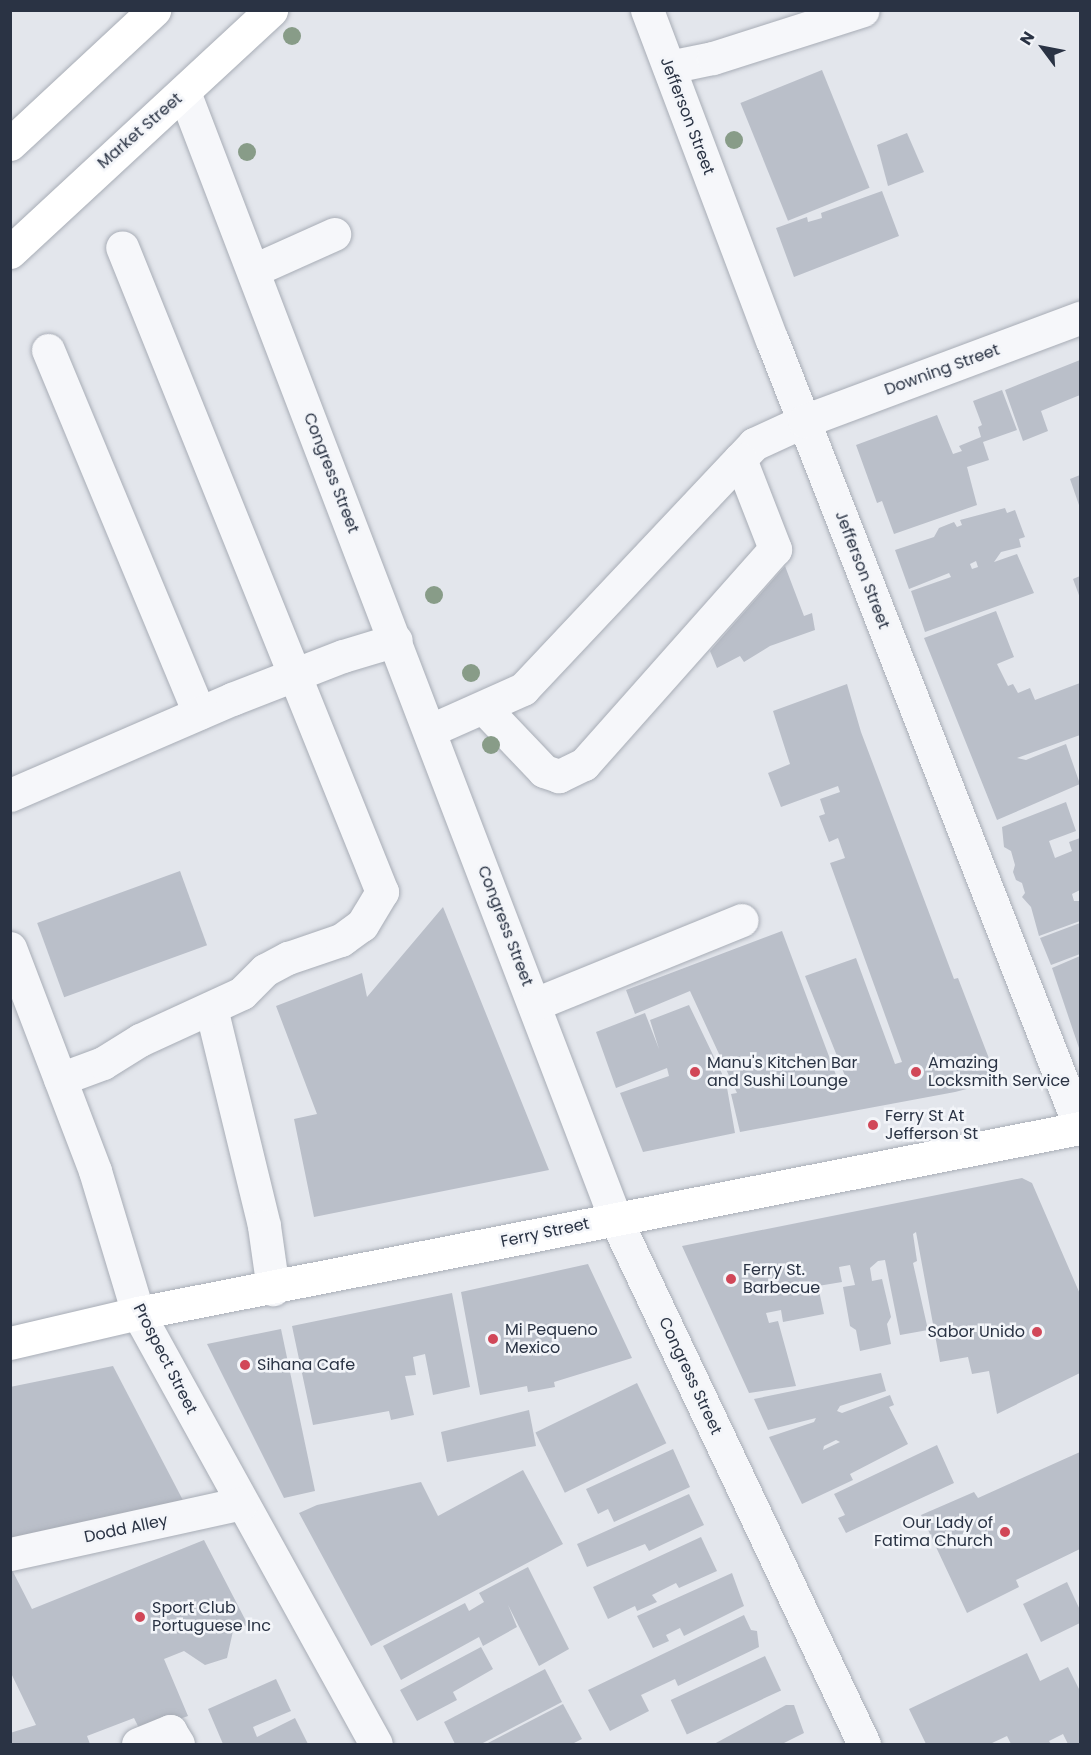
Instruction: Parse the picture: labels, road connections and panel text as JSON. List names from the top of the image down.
{
  "streets": {
    "main road": ["Market Street", "Ferry Street"],
    "street": [
      "Jefferson Street",
      "Downing Street",
      "Congress Street",
      "Prospect Street",
      "Dodd Alley"
    ]
  },
  "crossings": [
    ["Jefferson Street", "Downing Street"],
    ["Jefferson Street", "Ferry Street"],
    ["Market Street", "Congress Street"],
    ["Downing Street", "Congress Street"],
    ["Congress Street", "Ferry Street"],
    ["Ferry Street", "Prospect Street"],
    ["Prospect Street", "Dodd Alley"]
  ],
  "places": [
    "Manu's Kitchen Bar and Sushi Lounge",
    "Amazing Locksmith Service",
    "Ferry St At Jefferson St",
    "Ferry St. Barbecue",
    "Sabor Unido",
    "Mi Pequeno Mexico",
    "Sihana Cafe",
    "Our Lady of Fatima Church",
    "Sport Club Portuguese Inc"
  ],
  "north": "top left"
}
